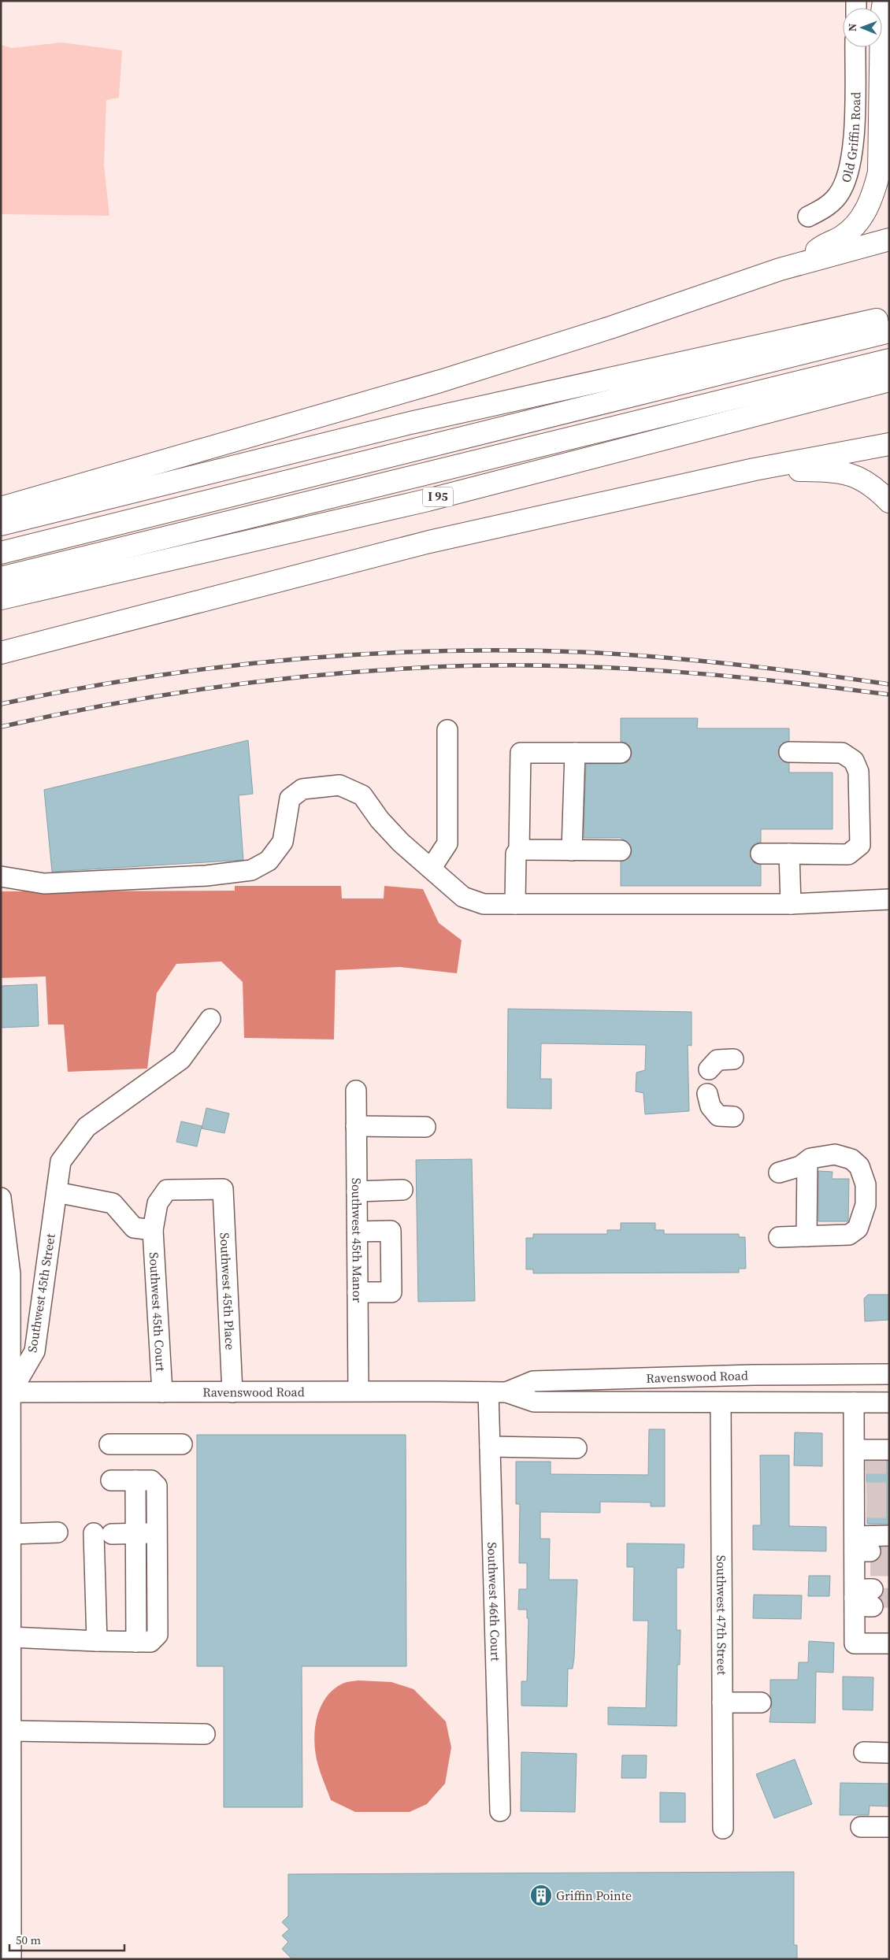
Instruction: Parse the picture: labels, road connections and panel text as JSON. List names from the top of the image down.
{
  "streets": {
    "highway": ["I 95"],
    "street": [
      "Old Griffin Road",
      "Southwest 45th Manor",
      "Southwest 45th Place",
      "Southwest 45th Street",
      "Southwest 45th Court",
      "Ravenswood Road",
      "Southwest 46th Court",
      "Southwest 47th Street"
    ]
  },
  "crossings": [
    ["Southwest 45th Manor", "Ravenswood Road"],
    ["Southwest 45th Place", "Southwest 45th Court"],
    ["Southwest 45th Place", "Ravenswood Road"],
    ["Southwest 45th Street", "Ravenswood Road"],
    ["Southwest 45th Court", "Ravenswood Road"],
    ["Ravenswood Road", "Southwest 46th Court"],
    ["Ravenswood Road", "Southwest 47th Street"]
  ],
  "places": {
    "building": ["Griffin Pointe"]
  },
  "scale_bar": "50 m",
  "north": "left"
}
